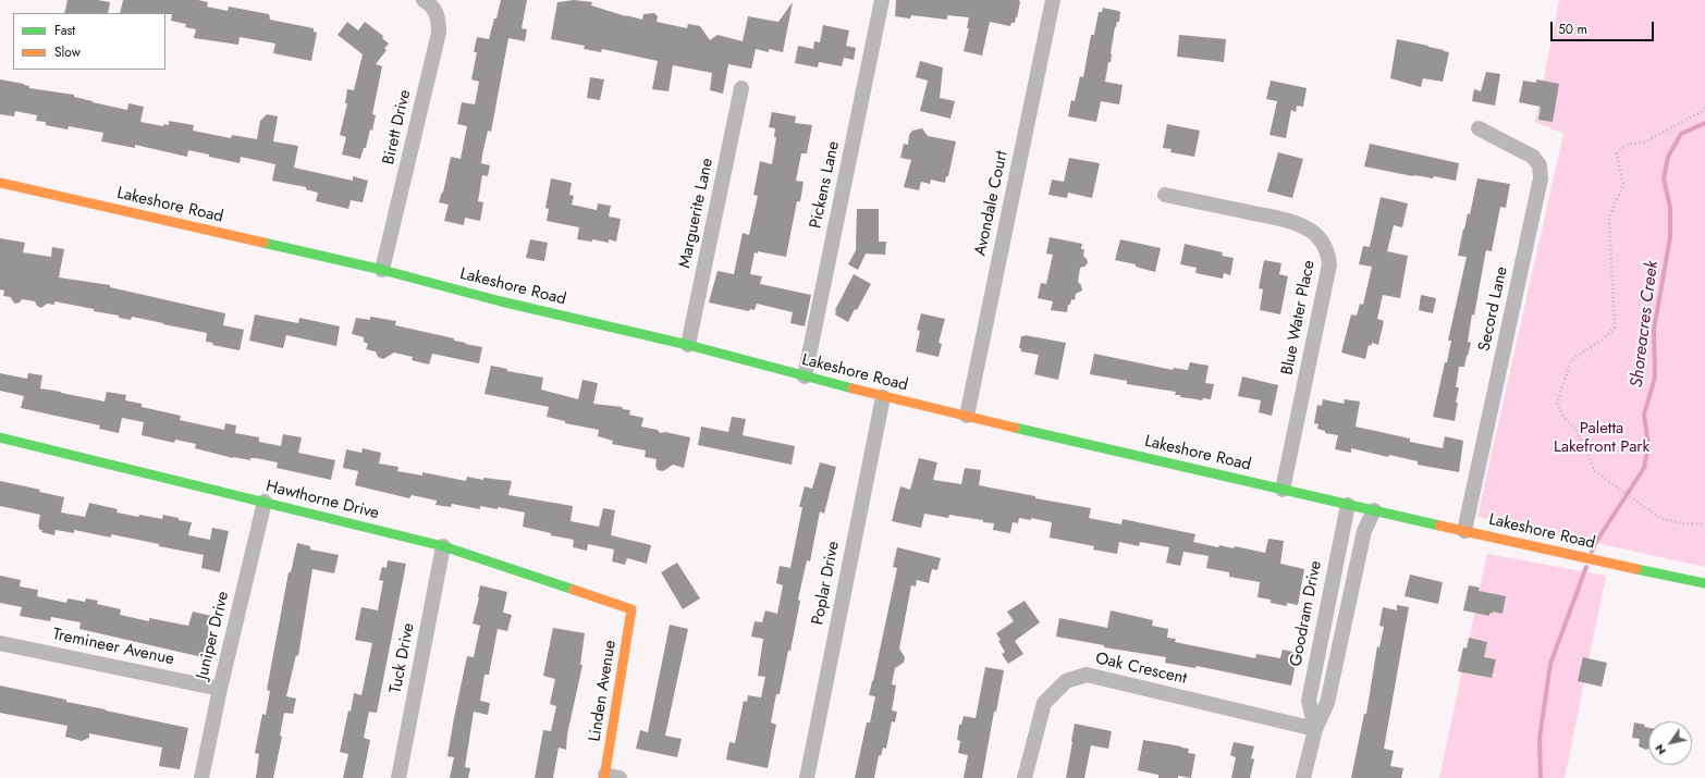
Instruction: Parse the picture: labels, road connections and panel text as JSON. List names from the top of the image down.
{
  "streets": {
    "main road": ["Lakeshore Road", "Hawthorne Drive", "Linden Avenue"],
    "street": [
      "Birett Drive",
      "Pickens Lane",
      "Avondale Court",
      "Marguerite Lane",
      "Secord Lane",
      "Blue Water Place",
      "Poplar Drive",
      "Goodram Drive",
      "Juniper Drive",
      "Tremineer Avenue",
      "Tuck Drive",
      "Oak Crescent"
    ]
  },
  "crossings": [
    ["Birett Drive", "Lakeshore Road"],
    ["Pickens Lane", "Lakeshore Road"],
    ["Avondale Court", "Lakeshore Road"],
    ["Lakeshore Road", "Marguerite Lane"],
    ["Lakeshore Road", "Secord Lane"],
    ["Lakeshore Road", "Blue Water Place"],
    ["Lakeshore Road", "Poplar Drive"],
    ["Lakeshore Road", "Goodram Drive"],
    ["Hawthorne Drive", "Juniper Drive"],
    ["Hawthorne Drive", "Tuck Drive"],
    ["Hawthorne Drive", "Linden Avenue"],
    ["Goodram Drive", "Oak Crescent"],
    ["Juniper Drive", "Tremineer Avenue"]
  ],
  "water": ["Shoreacres Creek"],
  "parks": ["Paletta Lakefront Park"],
  "legend": ["Fast", "Slow"],
  "scale_bar": "50 m",
  "north": "bottom left"
}
